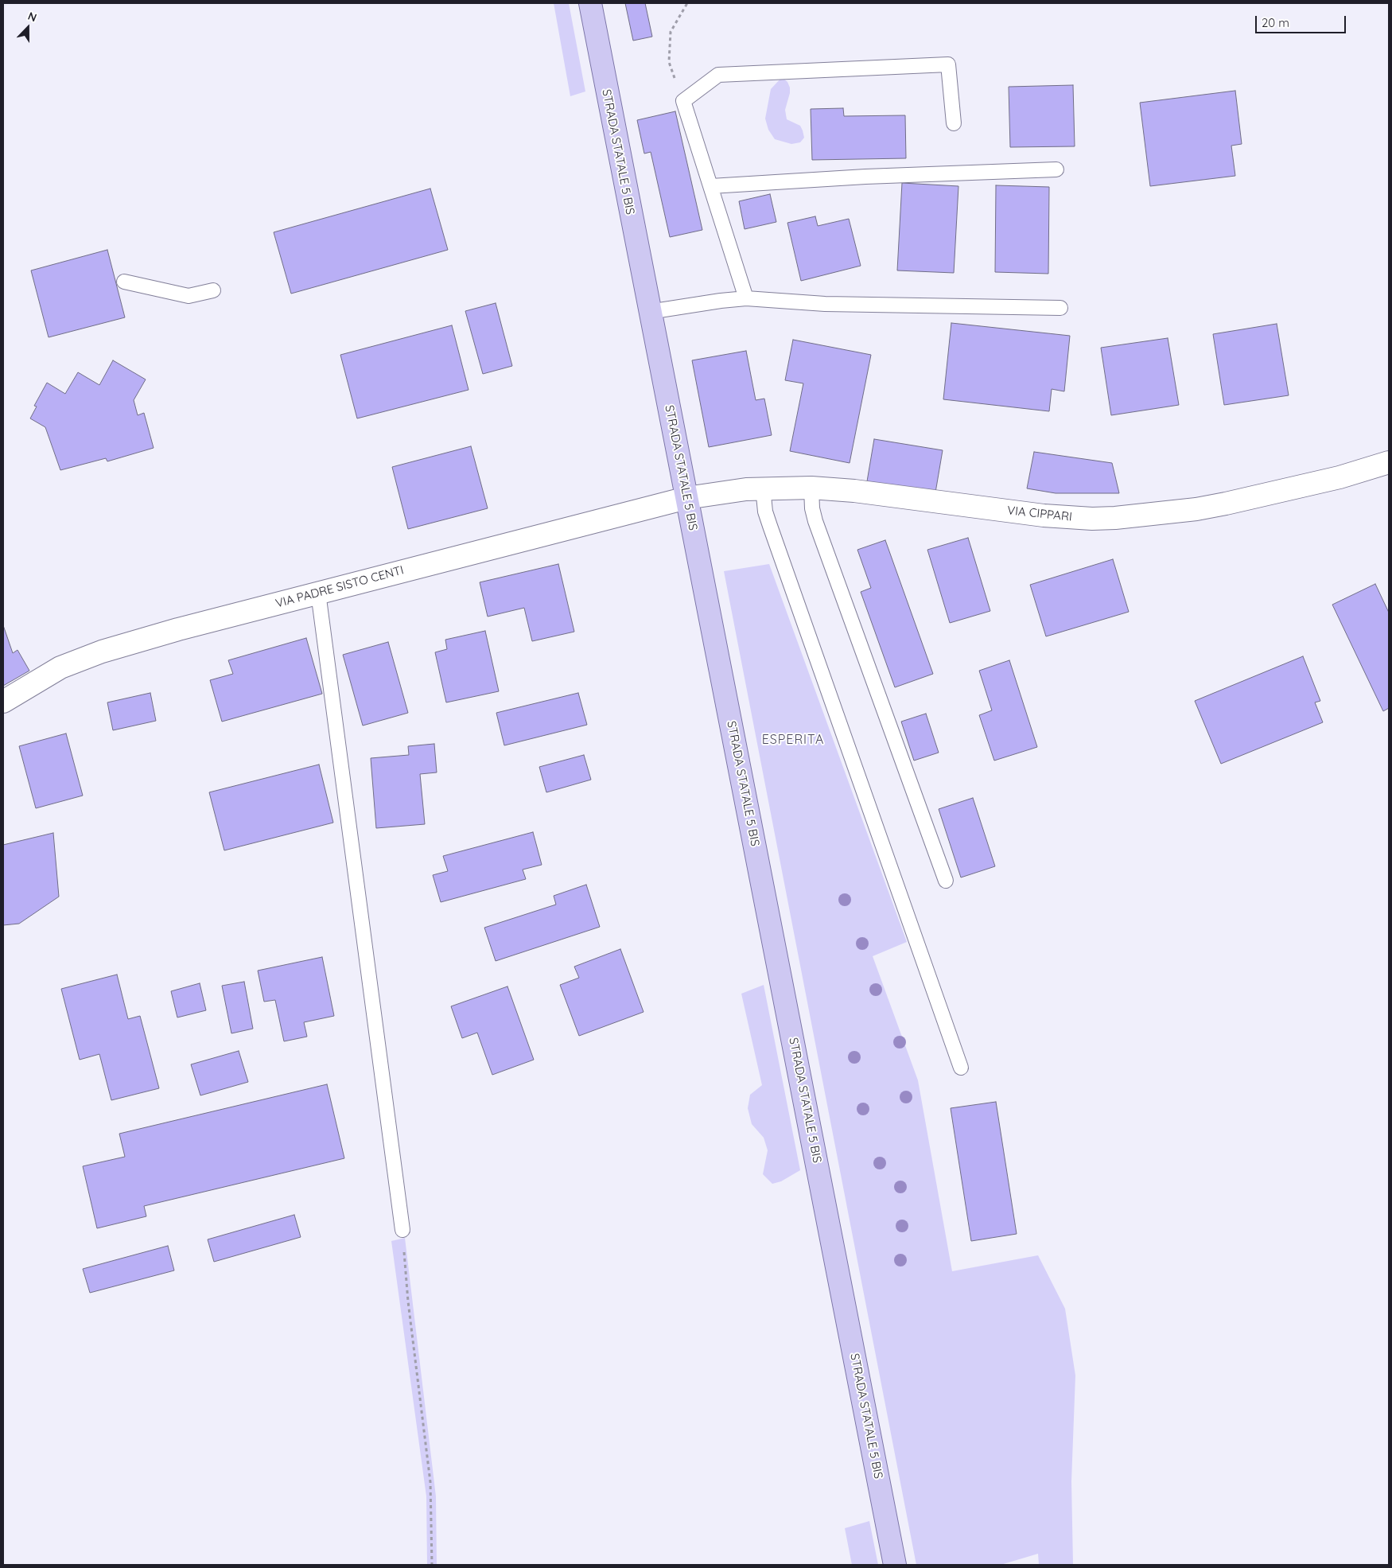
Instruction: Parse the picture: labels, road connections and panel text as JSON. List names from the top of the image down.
{
  "streets": {
    "main road": ["STRADA STATALE 5 BIS"],
    "street": ["VIA CIPPARI", "VIA PADRE SISTO CENTI"]
  },
  "crossings": [
    ["STRADA STATALE 5 BIS", "VIA CIPPARI"],
    ["STRADA STATALE 5 BIS", "VIA PADRE SISTO CENTI"],
    ["VIA CIPPARI", "VIA PADRE SISTO CENTI"]
  ],
  "districts": ["ESPERITA"],
  "scale_bar": "20 m",
  "north": "top"
}
